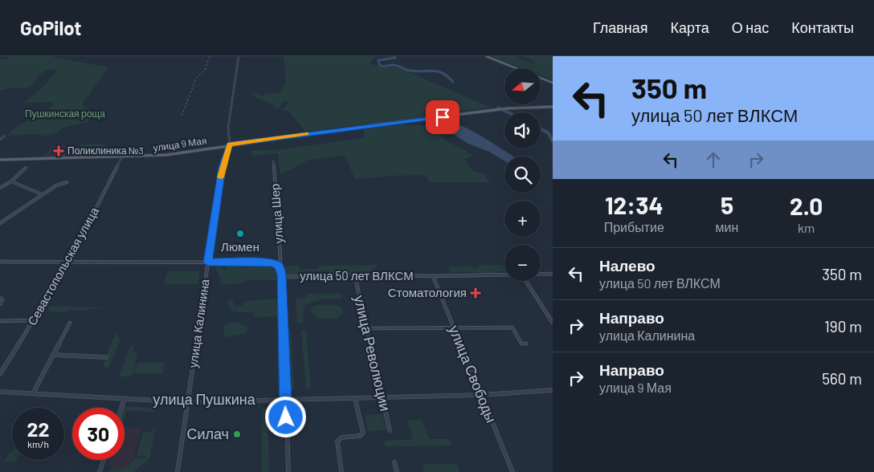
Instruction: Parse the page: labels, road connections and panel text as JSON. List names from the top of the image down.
{
  "streets": {
    "main road": ["улица 9 Мая"],
    "street": [
      "улица Шер",
      "Севастопольская улица",
      "улица 50 лет ВЛКСМ",
      "улица Калинина",
      "улица Революции",
      "улица Свободы",
      "улица Пушкина"
    ]
  },
  "crossings": [
    ["улица 9 Мая", "Севастопольская улица"],
    ["улица 9 Мая", "улица Калинина"],
    ["улица 50 лет ВЛКСМ", "улица Революции"],
    ["улица 50 лет ВЛКСМ", "улица Свободы"],
    ["улица Калинина", "улица Пушкина"],
    ["улица Революции", "улица Пушкина"],
    ["улица Свободы", "улица Пушкина"]
  ],
  "parks": ["Пушкинская роща"],
  "places": {
    "health": ["Поликлиника №3", "Стоматология"],
    "other": ["Люмен", "Силач"]
  },
  "north": "left",
  "page": {
    "header": "GoPilot",
    "nav": [
      "Главная",
      "Карта",
      "О нас",
      "Контакты"
    ],
    "turn": ["350 m", "улица 50 лет ВЛКСМ"],
    "map_buttons": ["+", "−"],
    "eta": [
      "12:34",
      "Прибытие",
      "5",
      "мин",
      "2.0",
      "km"
    ],
    "list": [
      {
        "name": "Налево",
        "note": "улица 50 лет ВЛКСМ",
        "value": "350 m"
      },
      {
        "name": "Направо",
        "note": "улица Калинина",
        "value": "190 m"
      },
      {
        "name": "Направо",
        "note": "улица 9 Мая",
        "value": "560 m"
      }
    ],
    "speed": "22 km/h",
    "limit": "30"
  }
}
